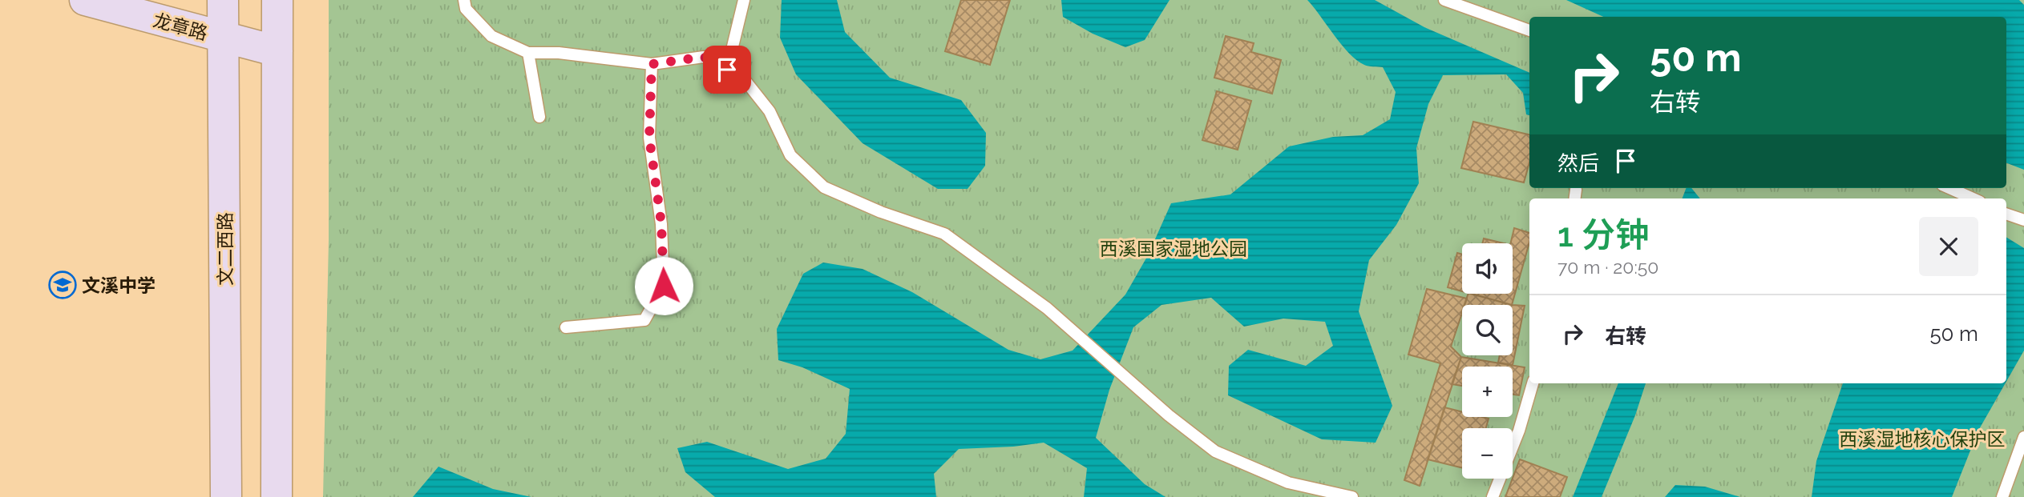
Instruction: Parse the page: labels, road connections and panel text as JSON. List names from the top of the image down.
{
  "streets": {
    "main road": ["龙章路", "文二西路"]
  },
  "crossings": [
    ["龙章路", "文二西路"]
  ],
  "parks": ["西溪国家湿地公园", "西溪湿地核心保护区"],
  "places": {
    "school or university": ["文溪中学"]
  },
  "page": {
    "turn": ["50 m", "右转"],
    "then": "然后",
    "heading": ["1 分钟", "70 m · 20:50"],
    "map_buttons": ["+", "−"],
    "list": [
      {
        "name": "右转",
        "value": "50 m"
      }
    ]
  }
}
